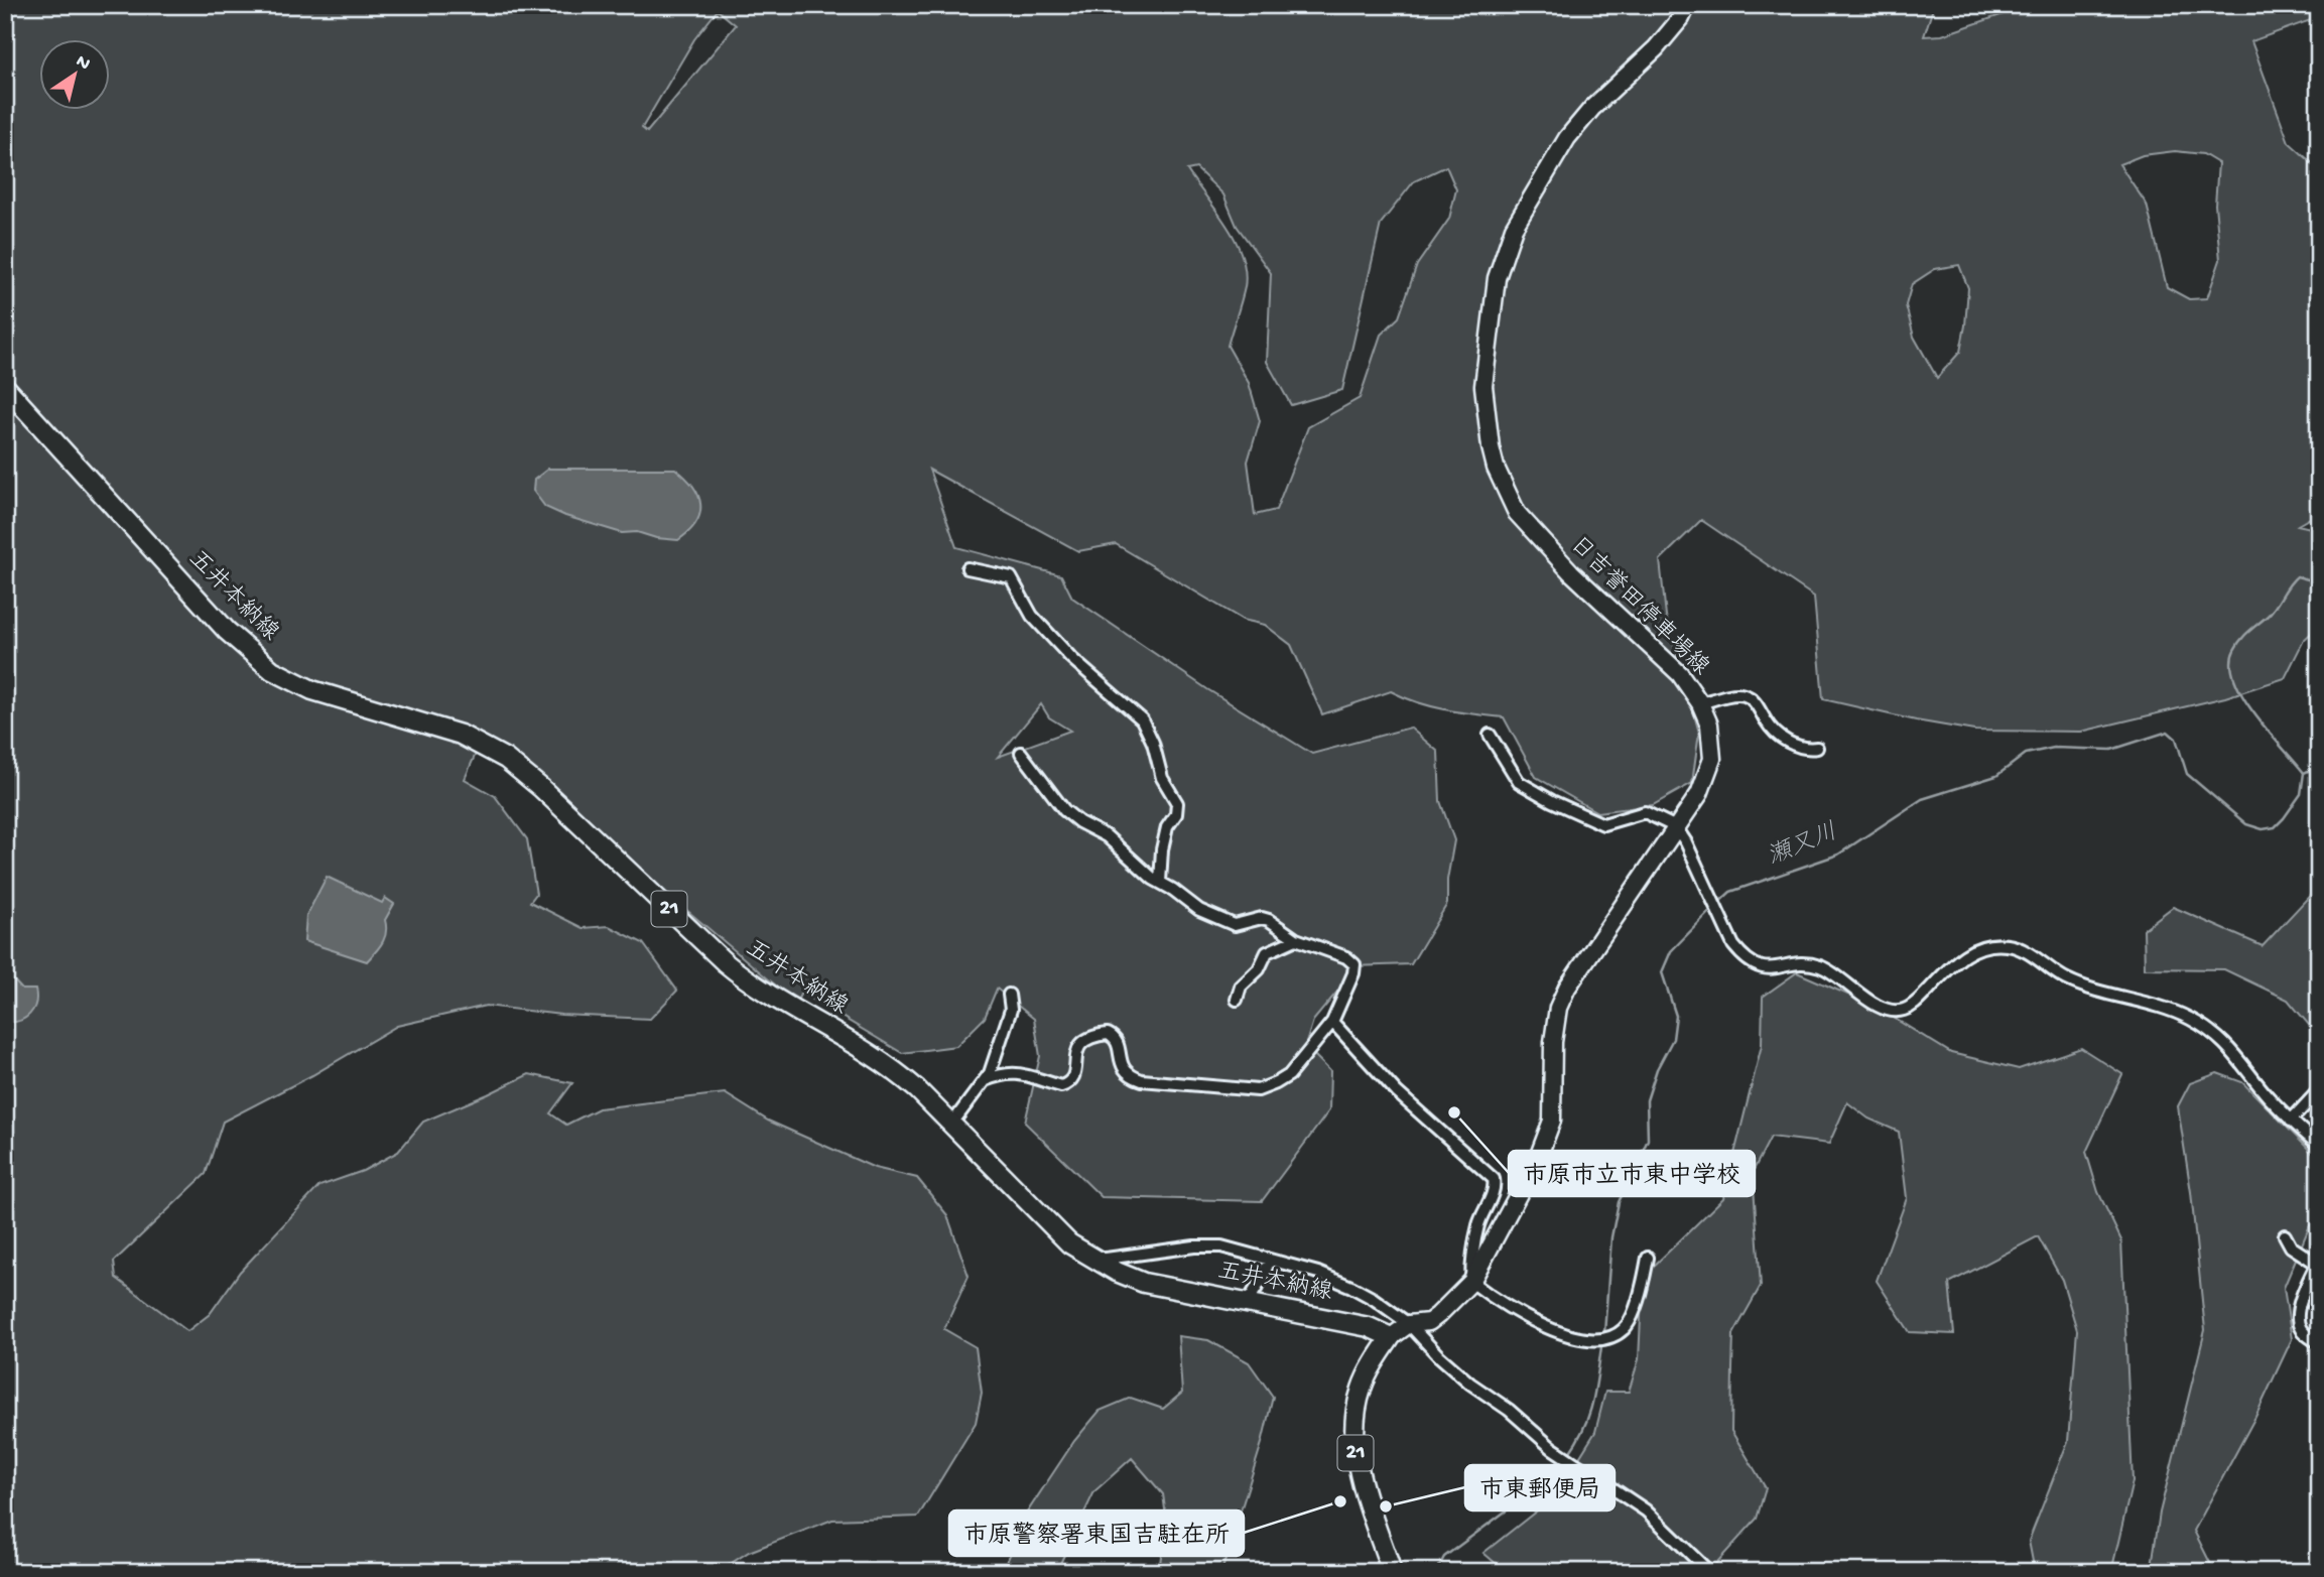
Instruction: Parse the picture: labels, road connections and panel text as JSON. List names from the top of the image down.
{
  "streets": {
    "main road": ["五井本納線", "日吉誉田停車場線", "21"]
  },
  "crossings": [
    ["五井本納線", "日吉誉田停車場線"],
    ["五井本納線", "21"],
    ["日吉誉田停車場線", "21"]
  ],
  "water": ["瀬又川"],
  "places": ["市原市立市東中学校", "市原警察署東国吉駐在所", "市東郵便局"],
  "north": "top right"
}
